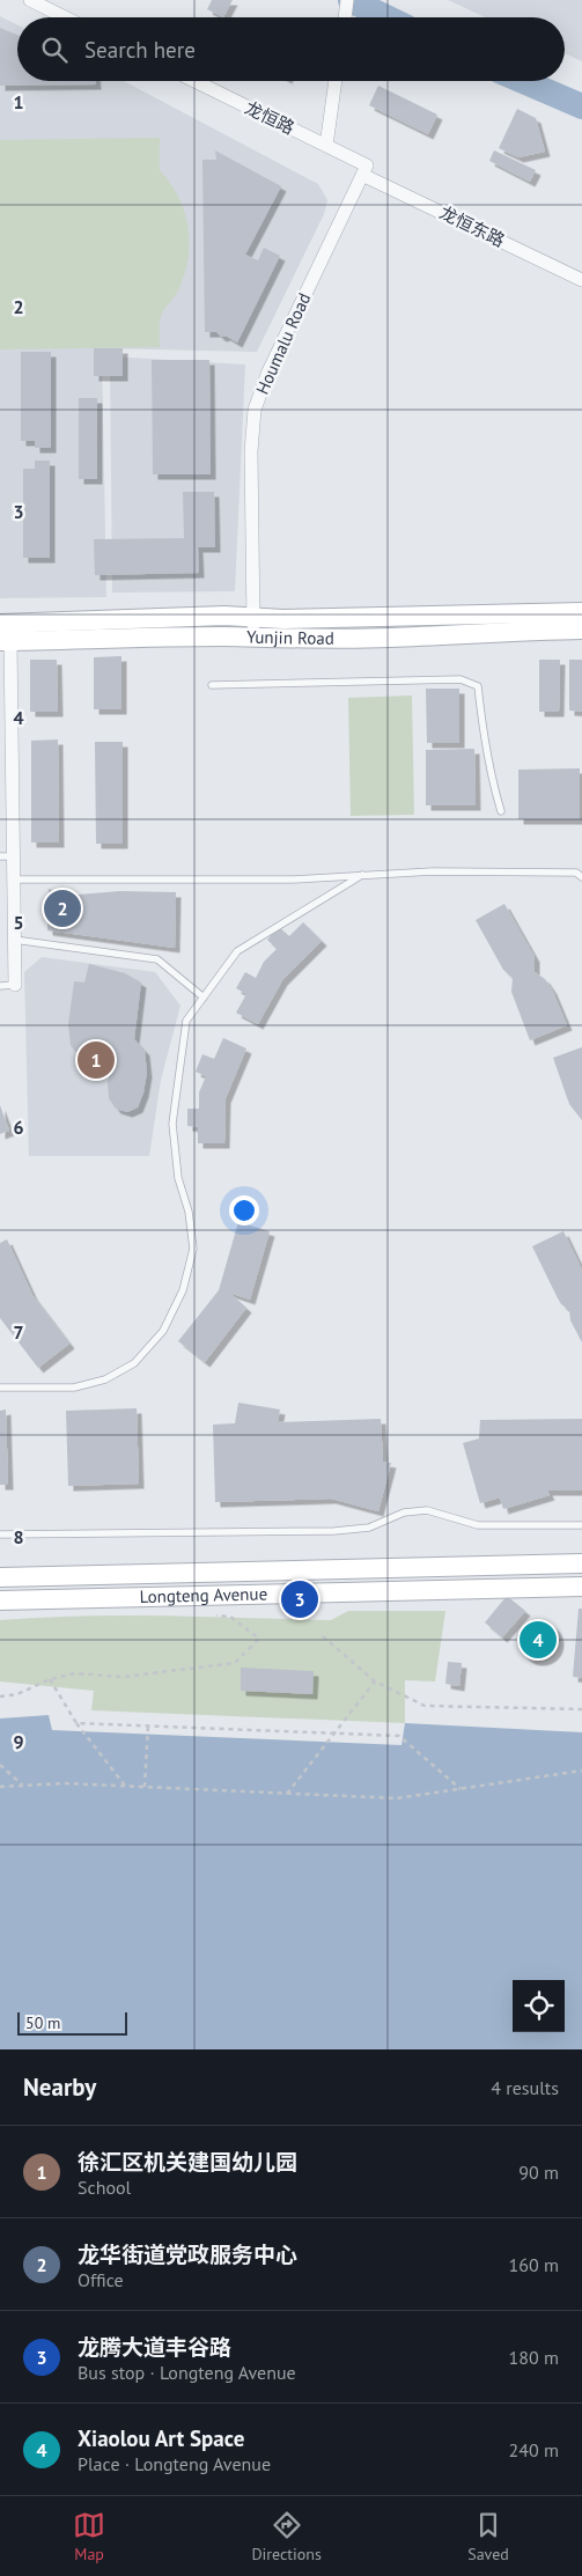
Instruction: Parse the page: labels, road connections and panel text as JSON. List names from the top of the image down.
{
  "streets": {
    "main road": ["Yunjin Road", "Longteng Avenue"],
    "street": ["龙恒路", "龙恒东路", "Houmalu Road"]
  },
  "crossings": [
    ["龙恒路", "龙恒东路"],
    ["龙恒路", "Houmalu Road"],
    ["龙恒东路", "Houmalu Road"],
    ["Houmalu Road", "Yunjin Road"]
  ],
  "scale_bar": "50 m",
  "page": {
    "search": "Search here",
    "pins": [
      "2",
      "1",
      "3",
      "4"
    ],
    "scale": "50 m",
    "heading": ["Nearby", "4 results"],
    "list": [
      {
        "mark": "1",
        "name": "徐汇区机关建国幼儿园",
        "note": "School",
        "value": "90 m"
      },
      {
        "mark": "2",
        "name": "龙华街道党政服务中心",
        "note": "Office",
        "value": "160 m"
      },
      {
        "mark": "3",
        "name": "龙腾大道丰谷路",
        "note": "Bus stop · Longteng Avenue",
        "value": "180 m"
      },
      {
        "mark": "4",
        "name": "Xiaolou Art Space",
        "note": "Place · Longteng Avenue",
        "value": "240 m"
      }
    ],
    "nav": ["Map", "Directions", "Saved"]
  },
  "grid": {
    "rows": [
      "1",
      "2",
      "3",
      "4",
      "5",
      "6",
      "7",
      "8",
      "9"
    ]
  }
}
